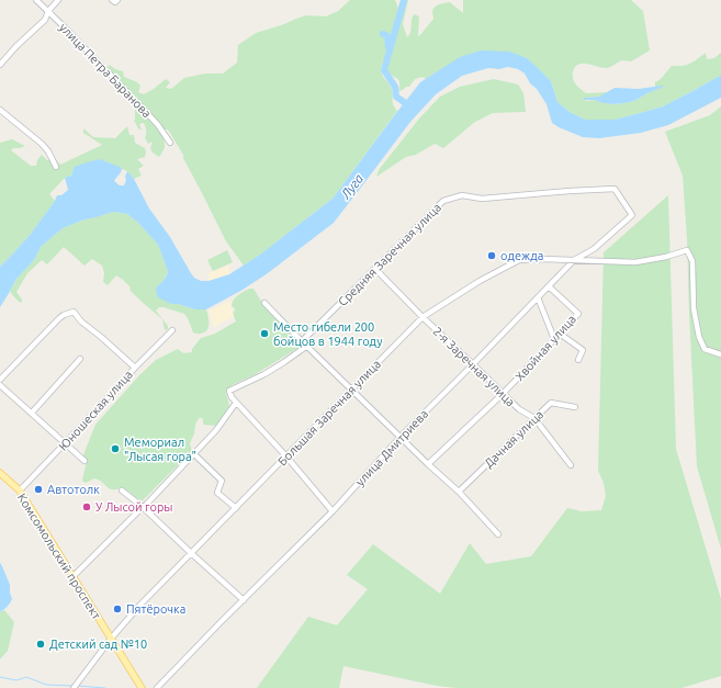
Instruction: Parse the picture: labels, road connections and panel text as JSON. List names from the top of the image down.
{
  "streets": {
    "main road": ["Комсомольский проспект"],
    "street": [
      "улица Петра Баранова",
      "Средняя Заречная улица",
      "Хвойная улица",
      "2-я Заречная улица",
      "Юношеская улица",
      "Большая Заречная улица",
      "Дачная улица",
      "улица Дмитриева"
    ]
  },
  "crossings": [
    ["Средняя Заречная улица", "2-я Заречная улица"],
    ["Средняя Заречная улица", "улица Дмитриева"],
    ["Хвойная улица", "2-я Заречная улица"],
    ["Хвойная улица", "улица Дмитриева"],
    ["2-я Заречная улица", "Большая Заречная улица"],
    ["2-я Заречная улица", "Дачная улица"],
    ["2-я Заречная улица", "улица Дмитриева"],
    ["Юношеская улица", "Комсомольский проспект"],
    ["Большая Заречная улица", "улица Дмитриева"],
    ["Большая Заречная улица", "Комсомольский проспект"]
  ],
  "water": ["Луга"],
  "places": [
    "одежда",
    "Место гибели 200 бойцов в 1944 году",
    "Мемориал \"Лысая гора\"",
    "Автотолк",
    "У Лысой горы",
    "Пятёрочка",
    "Детский сад №10"
  ]
}
